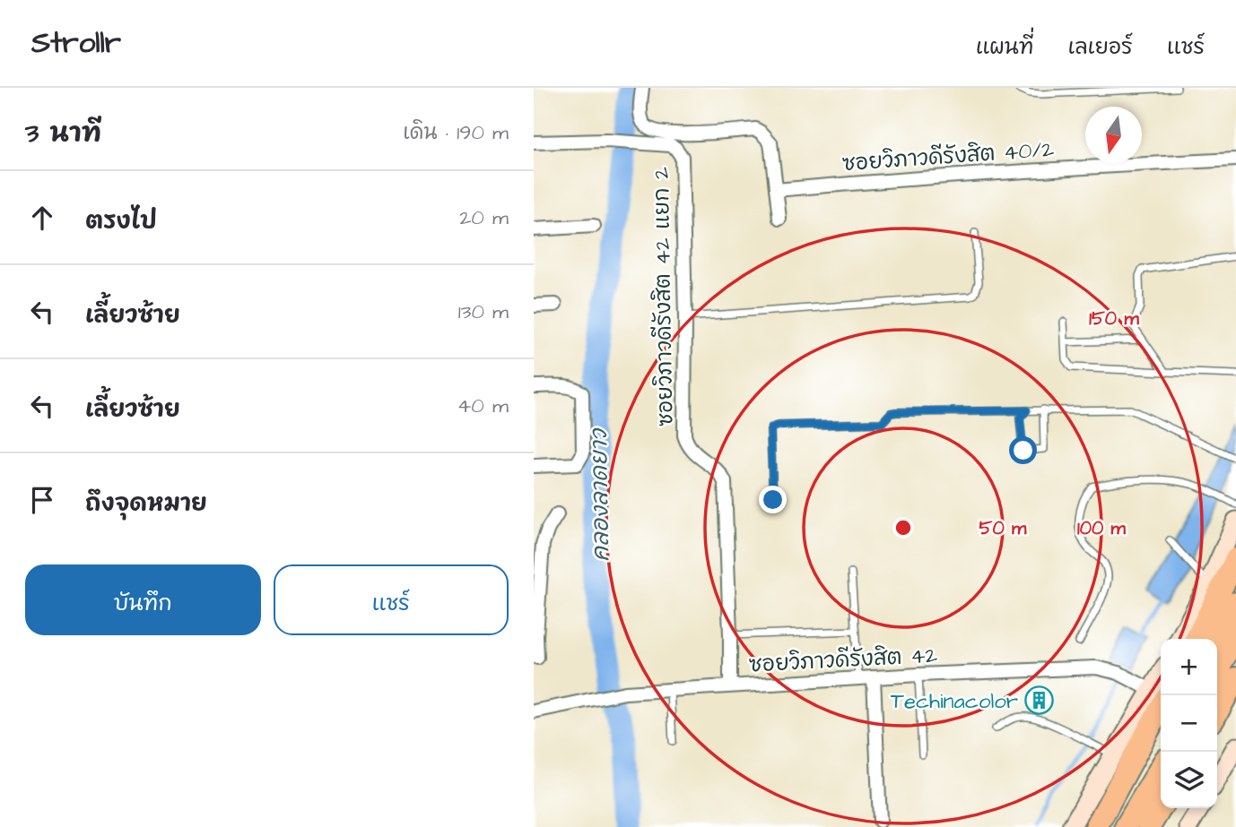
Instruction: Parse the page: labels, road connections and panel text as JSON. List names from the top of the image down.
{
  "streets": {
    "street": ["ซอยวิภาวดีรังสิต 40/2", "ซอยวิภาวดีรังสิต 42 แยก 2", "ซอยวิภาวดีรังสิต 42"]
  },
  "crossings": [
    ["ซอยวิภาวดีรังสิต 42 แยก 2", "ซอยวิภาวดีรังสิต 42"]
  ],
  "water": ["คลองลาดยาว"],
  "places": {
    "building": ["Techinacolor"]
  },
  "north": "bottom",
  "page": {
    "header": "Strollr",
    "nav": ["แผนที่", "เลเยอร์", "แชร์"],
    "heading": ["3 นาที", "เดิน · 190 m"],
    "list": [
      ["ตรงไป", "20 m"],
      ["เลี้ยวซ้าย", "130 m"],
      ["เลี้ยวซ้าย", "40 m"],
      "ถึงจุดหมาย"
    ],
    "buttons": ["บันทึก", "แชร์"],
    "map_buttons": ["+", "−"]
  },
  "rings": ["150 m", "50 m", "100 m"]
}
